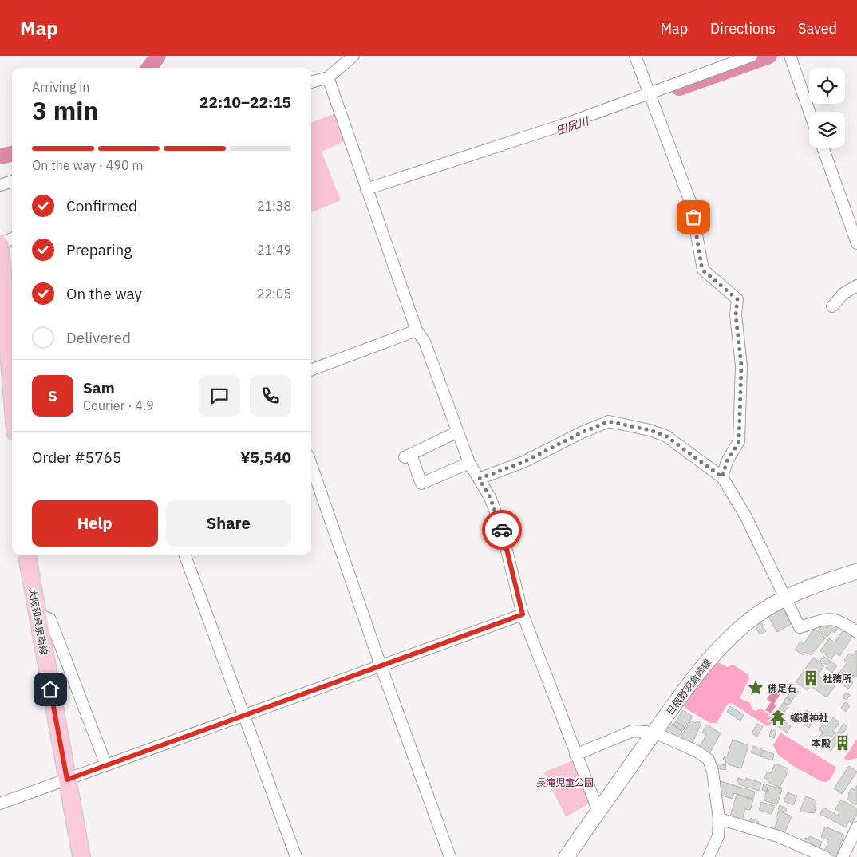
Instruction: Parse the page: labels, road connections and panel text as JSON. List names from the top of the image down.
{
  "streets": {
    "main road": ["大阪和泉泉南線", "日根野羽倉崎線"]
  },
  "water": ["田尻川"],
  "parks": ["長滝児童公園"],
  "places": {
    "building": ["社務所", "本殿"],
    "place": ["佛足石"],
    "temple": ["蟻通神社"]
  },
  "page": {
    "header": "Map",
    "nav": ["Map", "Directions", "Saved"],
    "heading": ["3 min", "Arriving in", "22:10–22:15"],
    "panel": [
      "Sam",
      "Courier · 4.9",
      "Order #5765",
      "¥5,540"
    ],
    "bar": "On the way · 490 m",
    "list": [
      ["Confirmed", "21:38"],
      ["Preparing", "21:49"],
      ["On the way", "22:05"],
      "Delivered"
    ],
    "round": "S",
    "buttons": ["Help", "Share"]
  }
}
